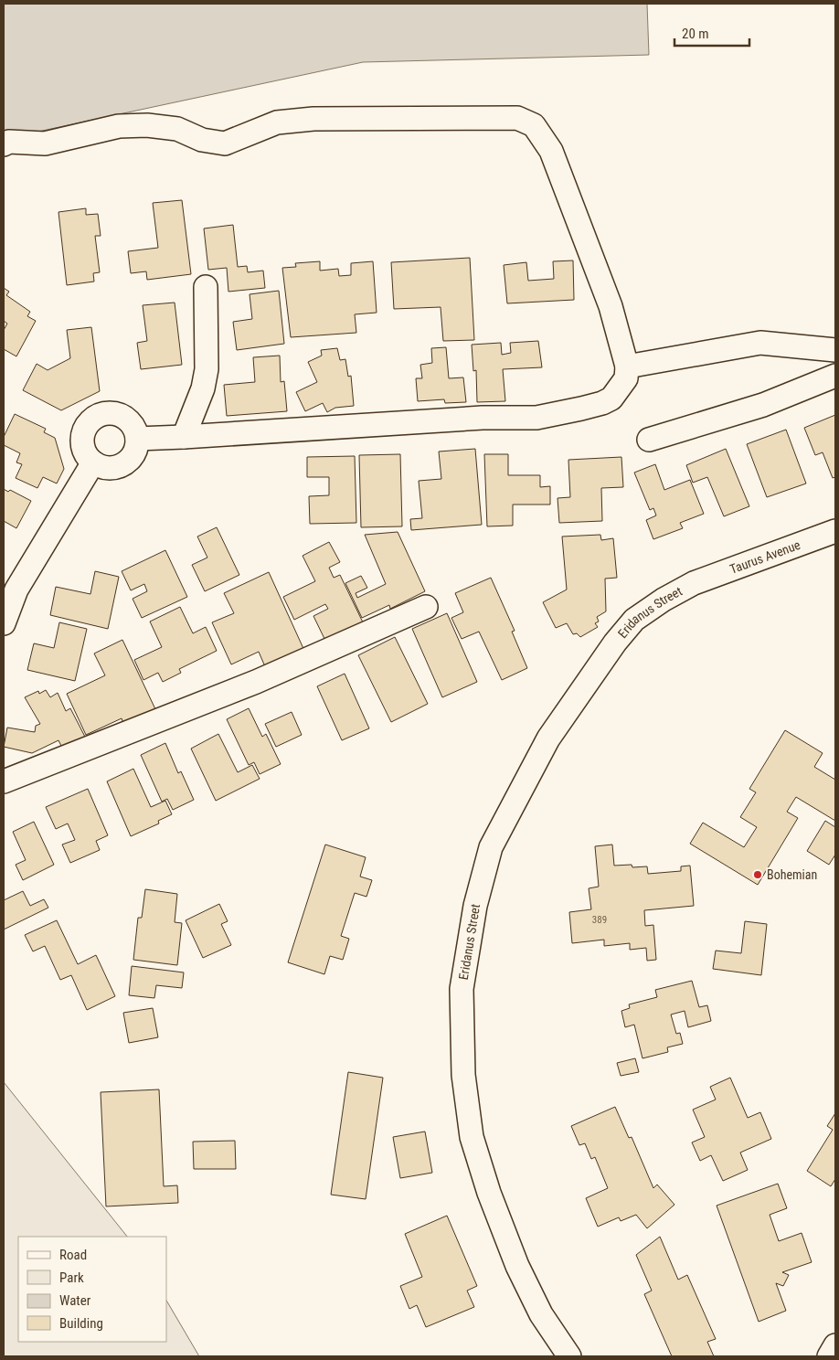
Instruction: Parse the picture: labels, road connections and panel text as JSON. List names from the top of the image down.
{
  "streets": {
    "street": ["Taurus Avenue", "Eridanus Street"]
  },
  "crossings": [
    ["Taurus Avenue", "Eridanus Street"]
  ],
  "places": ["Bohemian"],
  "house_numbers": ["389"],
  "legend": [
    "Road",
    "Park",
    "Water",
    "Building"
  ],
  "scale_bar": "20 m"
}
